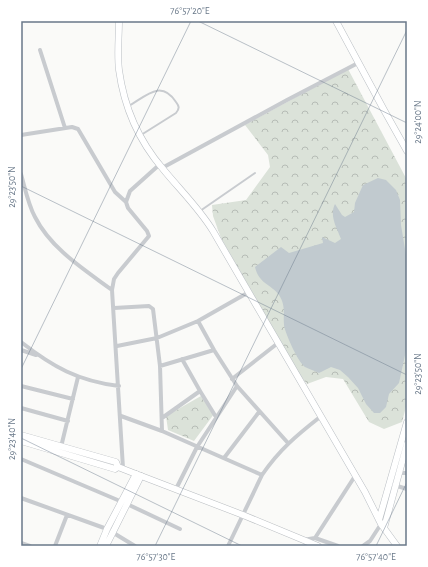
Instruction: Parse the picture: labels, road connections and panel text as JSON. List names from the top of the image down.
{
  "coordinates": [
    "76°57'20\"E",
    "29°24'00\"N",
    "29°23'50\"N",
    "29°23'40\"N",
    "76°57'30\"E",
    "76°57'40\"E"
  ]
}
